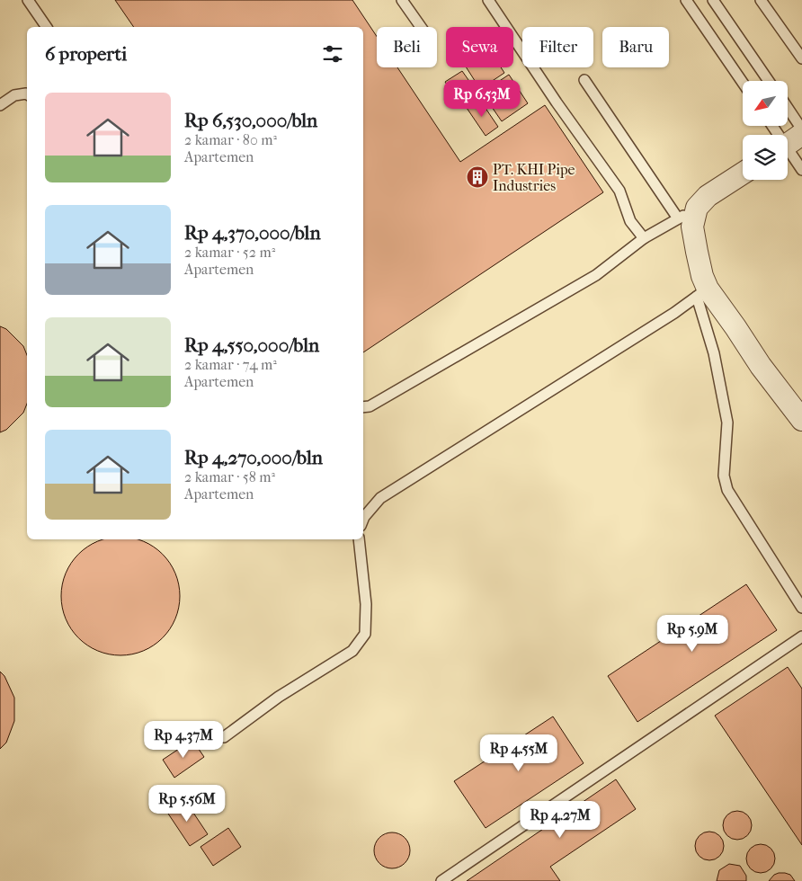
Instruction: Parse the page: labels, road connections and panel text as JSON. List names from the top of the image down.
{
  "places": {
    "building": ["PT. KHI Pipe Industries"]
  },
  "north": "bottom left",
  "page": {
    "chip": [
      "Beli",
      "Sewa",
      "Filter",
      "Baru"
    ],
    "heading": "6 properti",
    "price": [
      "Rp 6.53M",
      "Rp 5.9M",
      "Rp 4.37M",
      "Rp 4.55M",
      "Rp 5.56M",
      "Rp 4.27M"
    ],
    "list": [
      {
        "name": "Rp 6,530,000/bln",
        "note": "2 kamar · 80 m² · Apartemen"
      },
      {
        "name": "Rp 4,370,000/bln",
        "note": "2 kamar · 52 m² · Apartemen"
      },
      {
        "name": "Rp 4,550,000/bln",
        "note": "2 kamar · 74 m² · Apartemen"
      },
      {
        "name": "Rp 4,270,000/bln",
        "note": "2 kamar · 58 m² · Apartemen"
      }
    ]
  }
}
